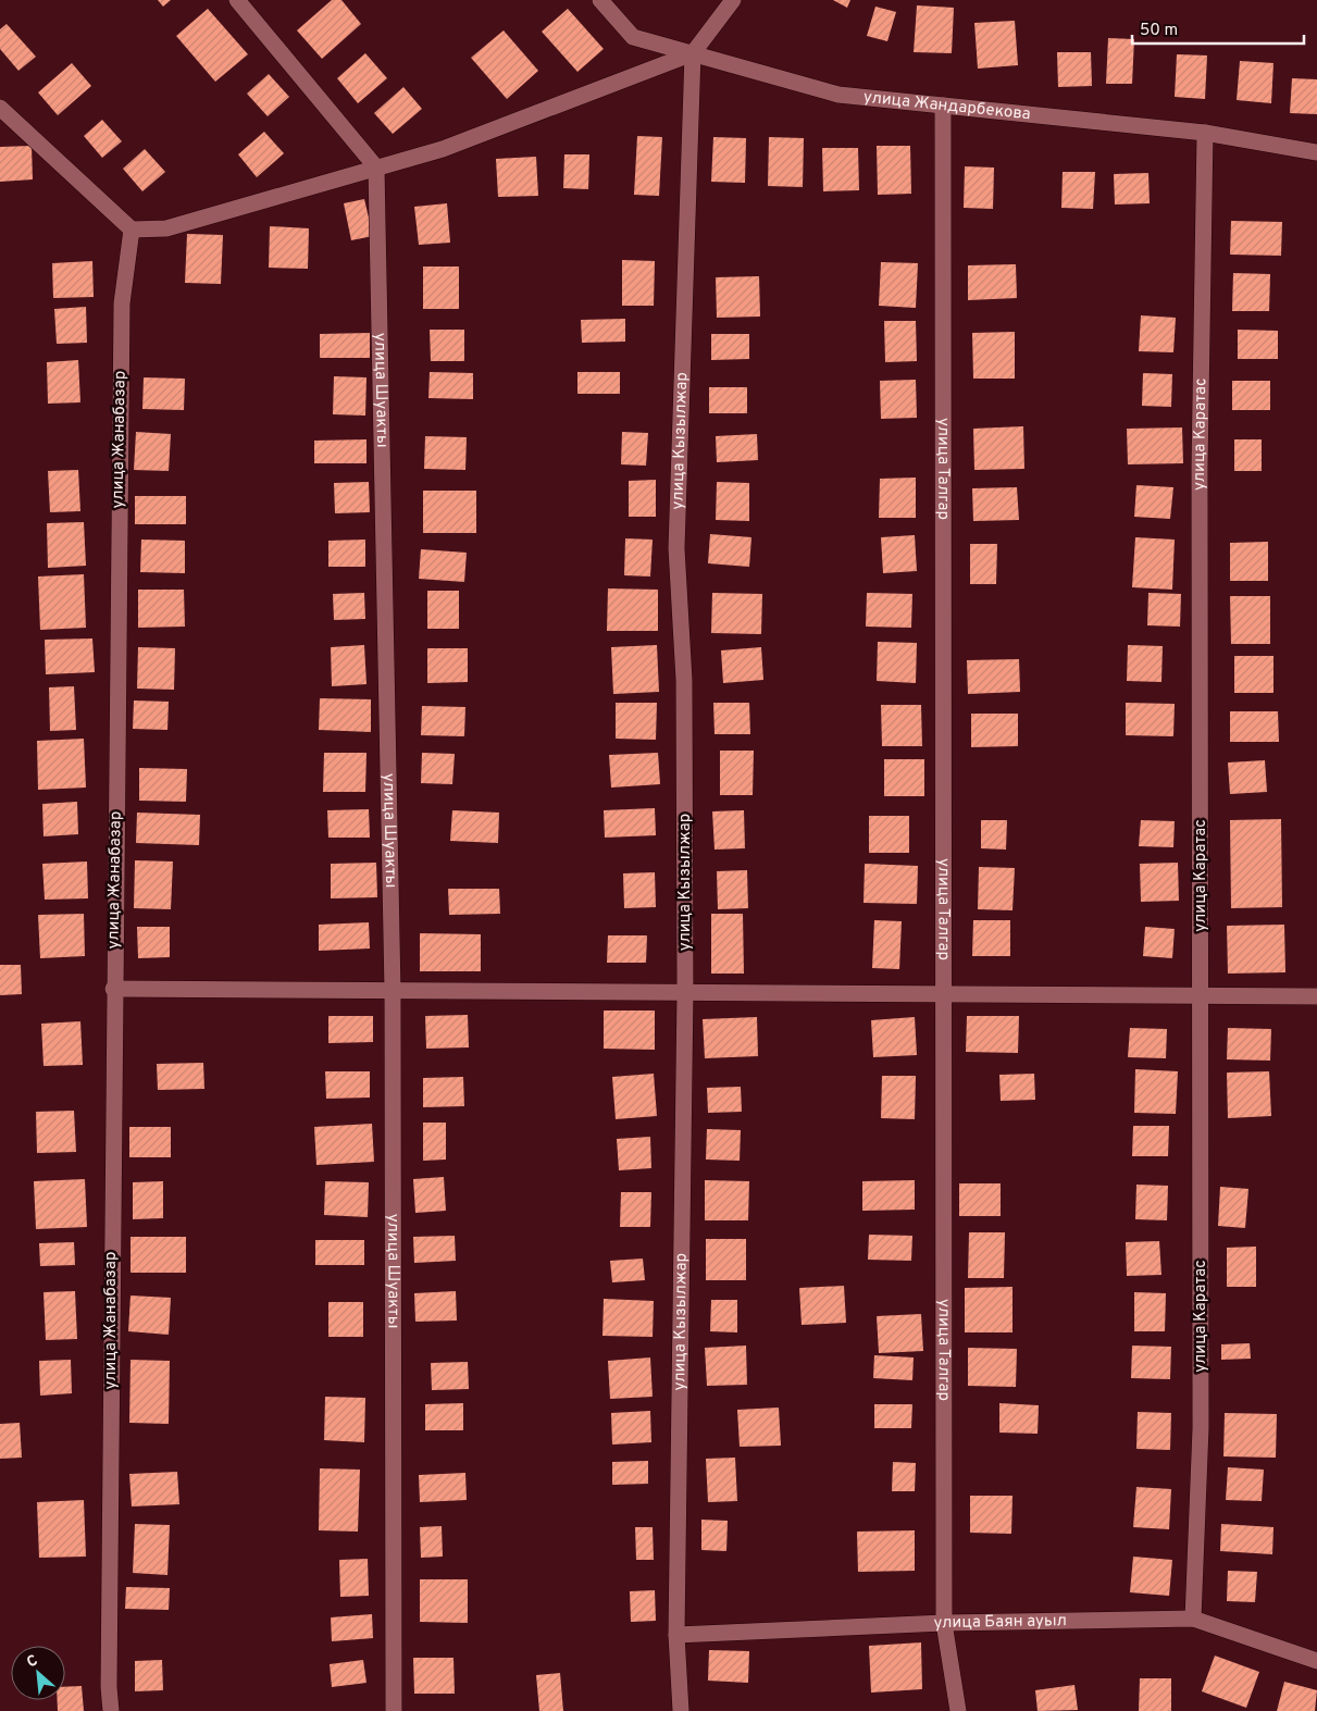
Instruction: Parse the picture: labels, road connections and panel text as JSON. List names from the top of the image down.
{
  "streets": {
    "street": [
      "улица Жандарбекова",
      "улица Шуакты",
      "улица Каратас",
      "улица Жанабазар",
      "улица Кызылжар",
      "улица Талгар",
      "улица Баян ауыл"
    ]
  },
  "crossings": [
    ["улица Жандарбекова", "улица Каратас"],
    ["улица Жандарбекова", "улица Кызылжар"],
    ["улица Жандарбекова", "улица Талгар"],
    ["улица Каратас", "улица Баян ауыл"],
    ["улица Кызылжар", "улица Баян ауыл"],
    ["улица Талгар", "улица Баян ауыл"]
  ],
  "scale_bar": "50 m",
  "north": "top left"
}
